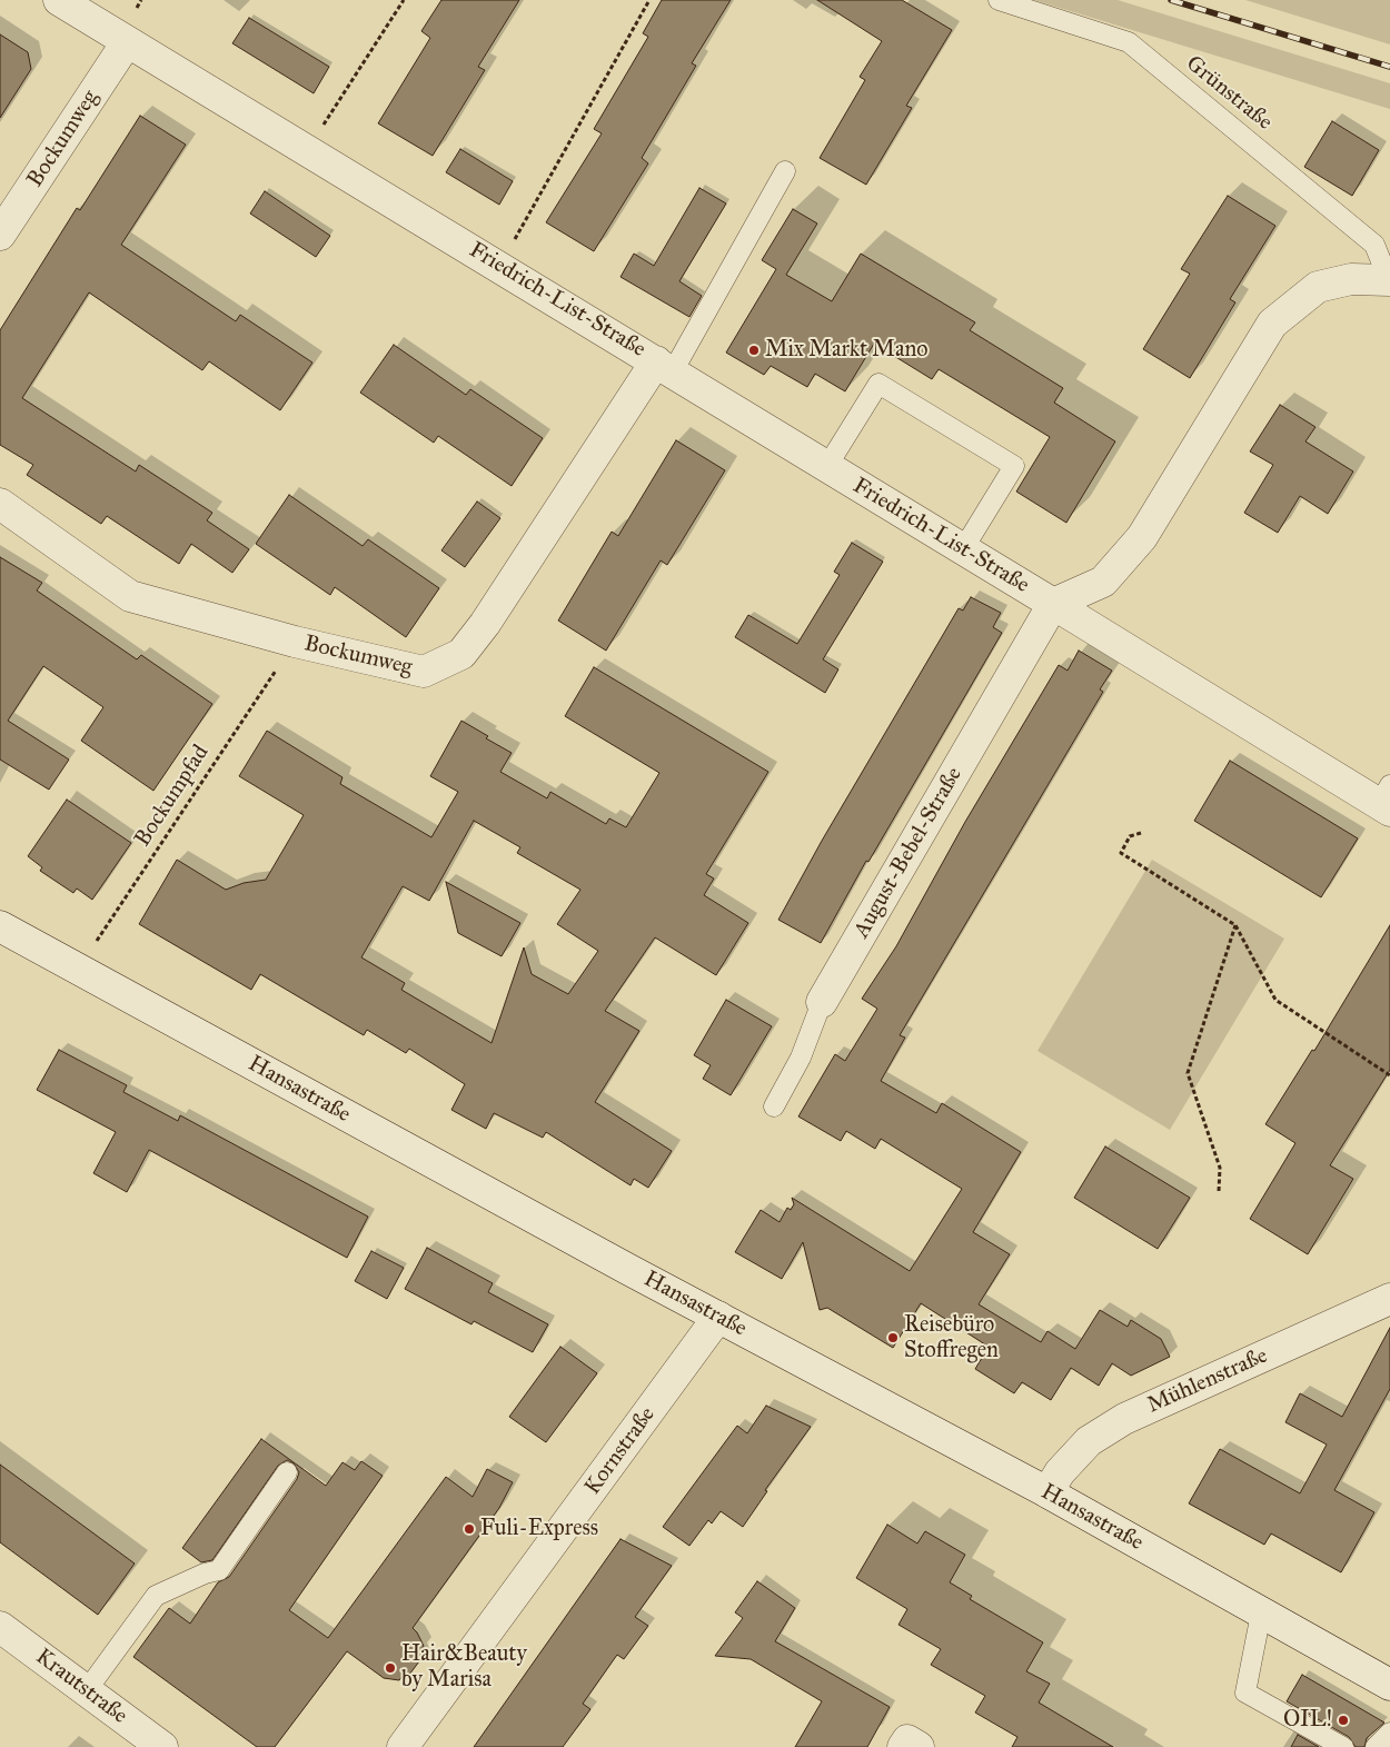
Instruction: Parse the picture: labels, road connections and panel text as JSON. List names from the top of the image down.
{
  "streets": {
    "street": [
      "Bockumweg",
      "Friedrich-List-Straße",
      "August-Bebel-Straße",
      "Hansastraße",
      "Mühlenstraße",
      "Kornstraße",
      "Krautstraße"
    ],
    "lane": ["Grünstraße"],
    "path": ["Bockumpfad"]
  },
  "crossings": [
    ["Grünstraße", "Friedrich-List-Straße"],
    ["Bockumweg", "Friedrich-List-Straße"],
    ["Bockumweg", "Bockumpfad"],
    ["Friedrich-List-Straße", "August-Bebel-Straße"],
    ["Bockumpfad", "Hansastraße"],
    ["Hansastraße", "Mühlenstraße"],
    ["Hansastraße", "Kornstraße"]
  ],
  "places": [
    "Mix Markt Mano",
    "Reisebüro Stoffregen",
    "Fuli-Express",
    "Hair&Beauty by Marisa",
    "OIL!"
  ]
}
